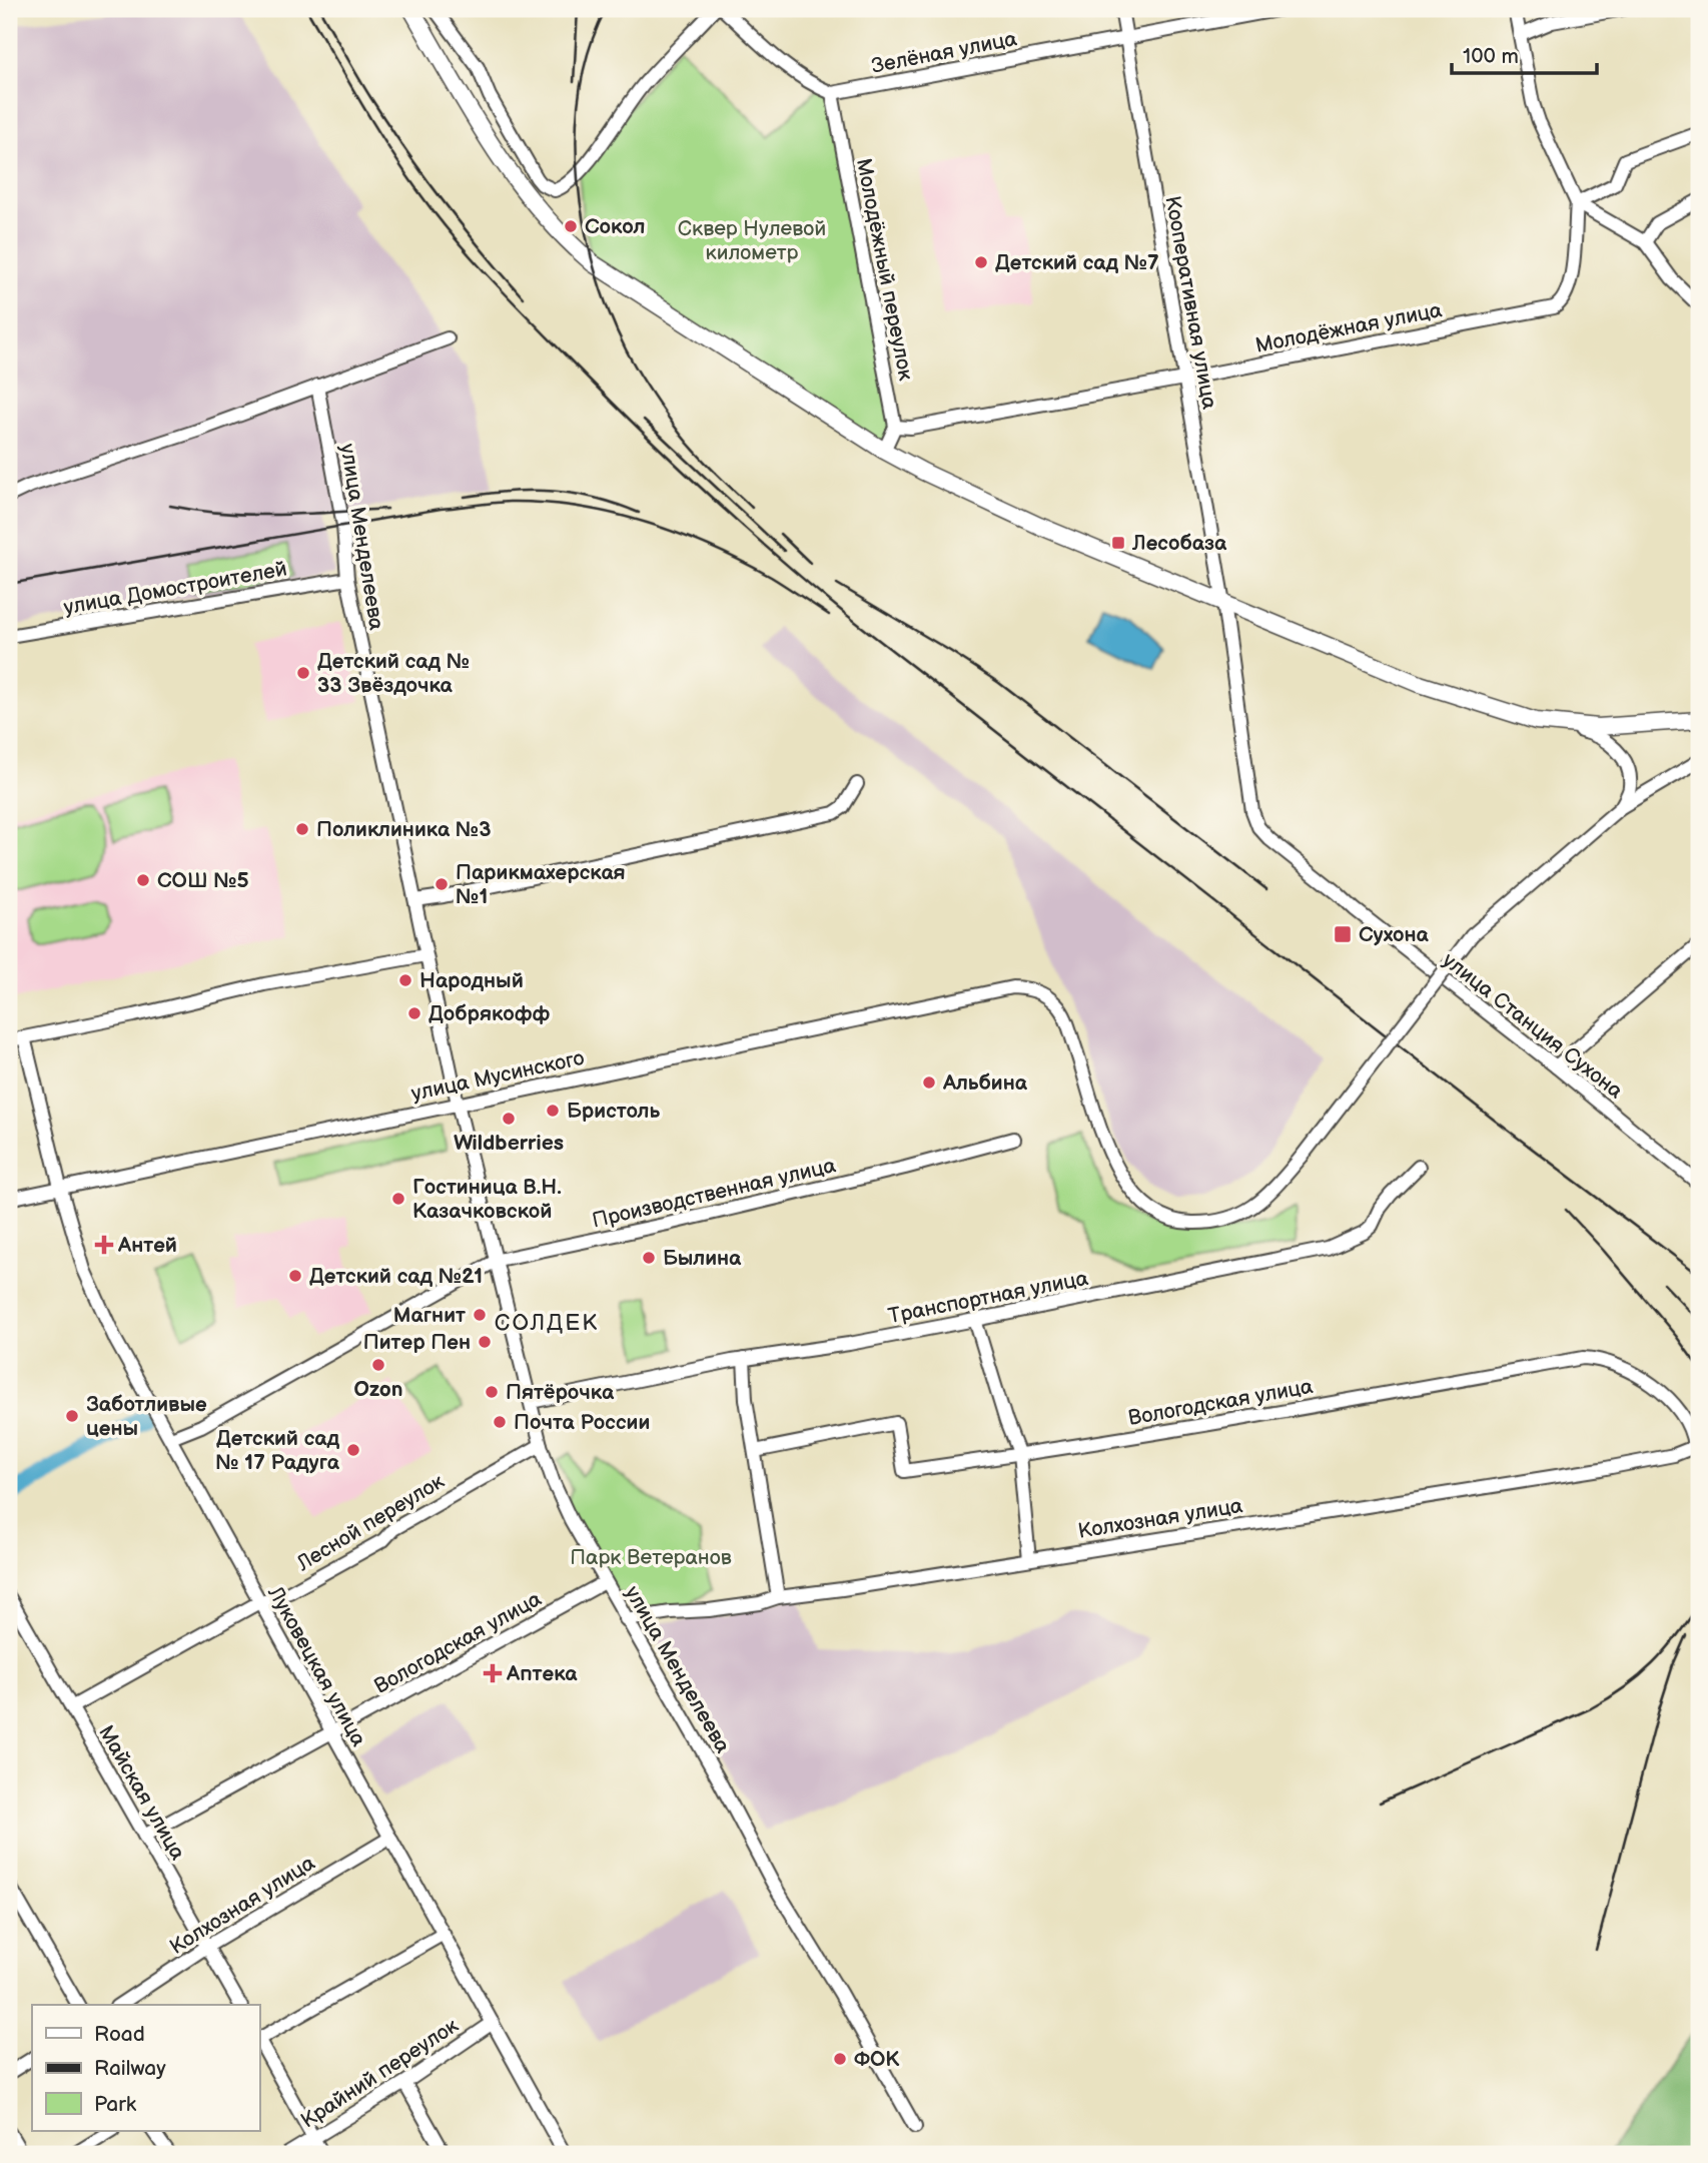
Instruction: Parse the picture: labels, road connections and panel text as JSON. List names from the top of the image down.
{
  "streets": {
    "street": [
      "Зелёная улица",
      "Молодёжный переулок",
      "Кооперативная улица",
      "Молодёжная улица",
      "улица Менделеева",
      "улица Домостроителей",
      "улица Станция Сухона",
      "улица Мусинского",
      "Производственная улица",
      "Транспортная улица",
      "Вологодская улица",
      "Колхозная улица",
      "Лесной переулок",
      "Луковецкая улица",
      "Майская улица",
      "Крайний переулок"
    ]
  },
  "crossings": [
    ["Зелёная улица", "Молодёжный переулок"],
    ["Зелёная улица", "Кооперативная улица"],
    ["Молодёжный переулок", "Молодёжная улица"],
    ["Кооперативная улица", "Молодёжная улица"],
    ["Кооперативная улица", "улица Станция Сухона"],
    ["улица Менделеева", "улица Домостроителей"],
    ["улица Менделеева", "улица Мусинского"],
    ["улица Менделеева", "Производственная улица"],
    ["улица Менделеева", "Транспортная улица"],
    ["улица Менделеева", "Вологодская улица"],
    ["улица Менделеева", "Колхозная улица"],
    ["улица Менделеева", "Лесной переулок"],
    ["улица Мусинского", "Луковецкая улица"],
    ["Производственная улица", "Луковецкая улица"],
    ["Вологодская улица", "Колхозная улица"],
    ["Вологодская улица", "Луковецкая улица"],
    ["Вологодская улица", "Майская улица"],
    ["Колхозная улица", "Луковецкая улица"],
    ["Колхозная улица", "Майская улица"],
    ["Лесной переулок", "Луковецкая улица"],
    ["Лесной переулок", "Майская улица"],
    ["Луковецкая улица", "Крайний переулок"]
  ],
  "districts": ["СОЛДЕК"],
  "parks": ["Сквер Нулевой километр", "Парк Ветеранов"],
  "places": {
    "other": [
      "Сокол",
      "Детский сад №7",
      "Детский сад № 33 Звёздочка",
      "Поликлиника №3",
      "СОШ №5",
      "Парикмахерская №1",
      "Народный",
      "Добрякофф",
      "Альбина",
      "Бристоль",
      "Wildberries",
      "Гостиница В.Н. Казачковской",
      "Былина",
      "Детский сад №21",
      "Магнит",
      "Питер Пен",
      "Ozon",
      "Пятёрочка",
      "Заботливые цены",
      "Почта России",
      "Детский сад № 17 Радуга",
      "ФОК"
    ],
    "transit": ["Лесобаза", "Сухона"],
    "health": ["Антей", "Аптека"]
  },
  "legend": ["Road", "Railway", "Park"],
  "scale_bar": "100 m"
}
